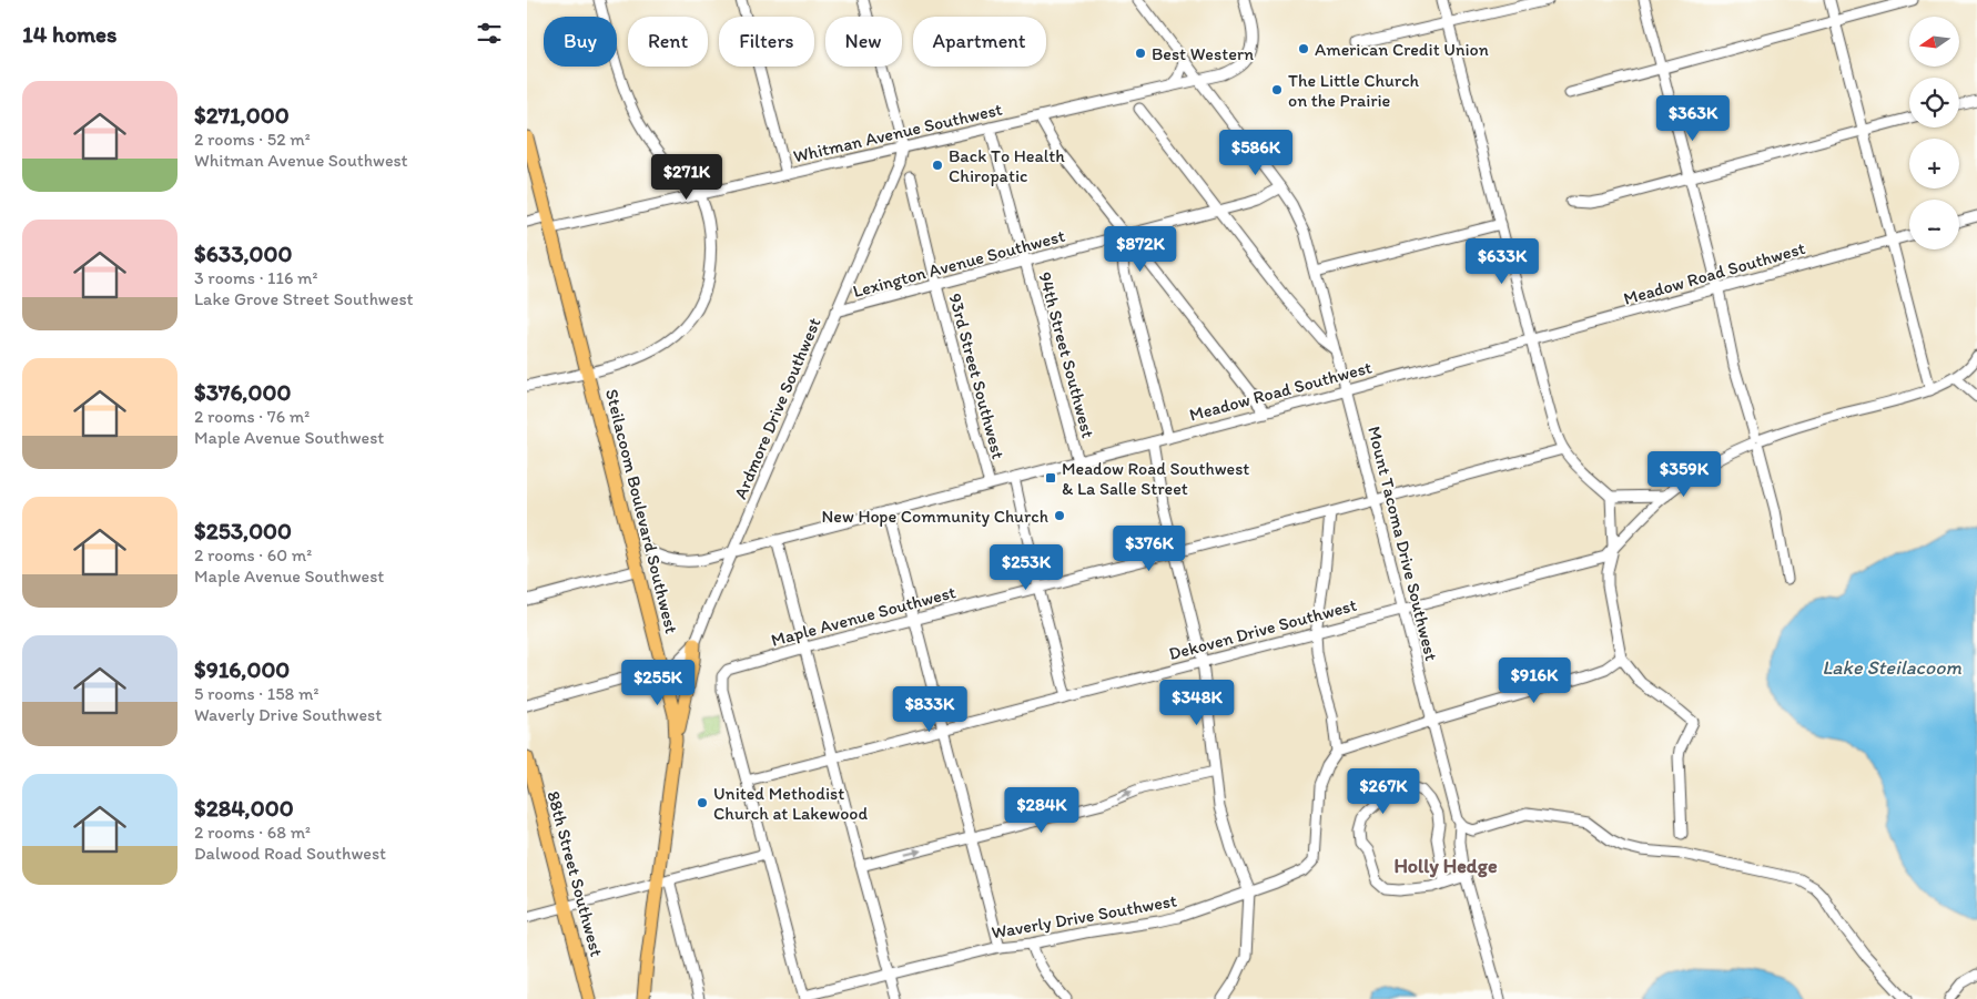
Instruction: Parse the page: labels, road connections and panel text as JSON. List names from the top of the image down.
{
  "streets": {
    "main road": ["Steilacoom Boulevard Southwest", "88th Street Southwest"],
    "street": [
      "Whitman Avenue Southwest",
      "Lexington Avenue Southwest",
      "Meadow Road Southwest",
      "94th Street Southwest",
      "93rd Street Southwest",
      "Ardmore Drive Southwest",
      "Mount Tacoma Drive Southwest",
      "Maple Avenue Southwest",
      "Dekoven Drive Southwest",
      "Waverly Drive Southwest"
    ]
  },
  "crossings": [
    ["Whitman Avenue Southwest", "94th Street Southwest"],
    ["Whitman Avenue Southwest", "Ardmore Drive Southwest"],
    ["Whitman Avenue Southwest", "Steilacoom Boulevard Southwest"],
    ["Whitman Avenue Southwest", "Mount Tacoma Drive Southwest"],
    ["Lexington Avenue Southwest", "94th Street Southwest"],
    ["Lexington Avenue Southwest", "93rd Street Southwest"],
    ["Lexington Avenue Southwest", "Ardmore Drive Southwest"],
    ["Lexington Avenue Southwest", "Mount Tacoma Drive Southwest"],
    ["Meadow Road Southwest", "94th Street Southwest"],
    ["Meadow Road Southwest", "93rd Street Southwest"],
    ["Meadow Road Southwest", "Ardmore Drive Southwest"],
    ["Meadow Road Southwest", "Mount Tacoma Drive Southwest"],
    ["Ardmore Drive Southwest", "Steilacoom Boulevard Southwest"],
    ["Mount Tacoma Drive Southwest", "Maple Avenue Southwest"],
    ["Mount Tacoma Drive Southwest", "Dekoven Drive Southwest"],
    ["Maple Avenue Southwest", "Dekoven Drive Southwest"]
  ],
  "districts": ["Holly Hedge"],
  "water": ["Lake Steilacoom"],
  "places": {
    "other": [
      "American Credit Union",
      "Best Western",
      "The Little Church on the Prairie",
      "Back To Health Chiropatic",
      "New Hope Community Church",
      "United Methodist Church at Lakewood"
    ],
    "transit": ["Meadow Road Southwest & La Salle Street"]
  },
  "north": "left",
  "page": {
    "heading": "14 homes",
    "map_buttons": ["+", "−"],
    "chip": [
      "Buy",
      "Rent",
      "Filters",
      "New",
      "Apartment"
    ],
    "list": [
      {
        "name": "$271,000",
        "note": "2 rooms · 52 m² · Whitman Avenue Southwest"
      },
      {
        "name": "$633,000",
        "note": "3 rooms · 116 m² · Lake Grove Street Southwest"
      },
      {
        "name": "$376,000",
        "note": "2 rooms · 76 m² · Maple Avenue Southwest"
      },
      {
        "name": "$253,000",
        "note": "2 rooms · 60 m² · Maple Avenue Southwest"
      },
      {
        "name": "$916,000",
        "note": "5 rooms · 158 m² · Waverly Drive Southwest"
      },
      {
        "name": "$284,000",
        "note": "2 rooms · 68 m² · Dalwood Road Southwest"
      }
    ],
    "price": [
      "$363K",
      "$586K",
      "$271K",
      "$872K",
      "$633K",
      "$359K",
      "$376K",
      "$253K",
      "$916K",
      "$255K",
      "$348K",
      "$833K",
      "$267K",
      "$284K"
    ]
  }
}
